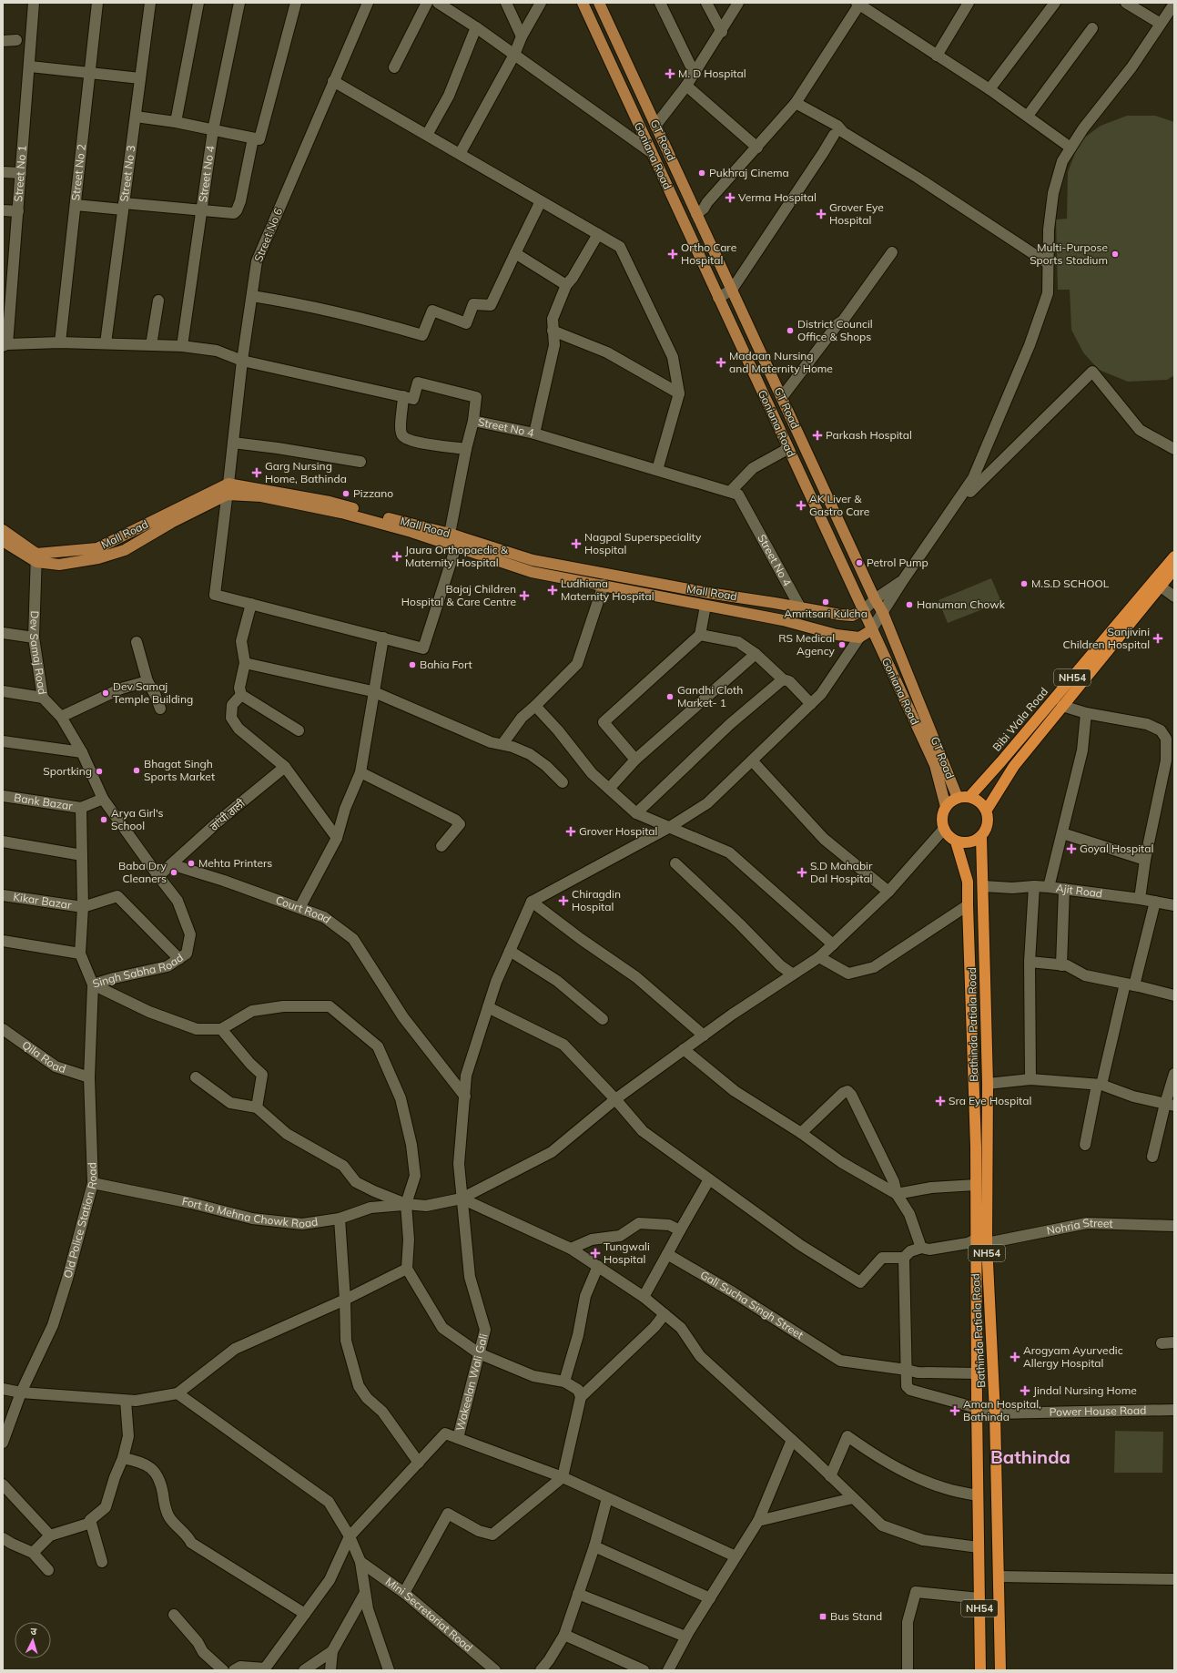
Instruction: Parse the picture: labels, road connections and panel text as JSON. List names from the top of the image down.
{
  "streets": {
    "highway": ["NH54", "Bibi Wala Road", "Bathinda Patiala Road"],
    "main road": ["GT Road", "Goniana Road", "Mall Road"],
    "street": [
      "Street No 2",
      "Street No 1",
      "Street No 3",
      "Street No 4",
      "Street No 6",
      "Dev Samaj Road",
      "Bank Bazar",
      "ਗਾਂਧੀ ਗਲੀ",
      "Ajit Road",
      "Kikar Bazar",
      "Court Road",
      "Singh Sabha Road",
      "Qila Road",
      "Fort to Mehna Chowk Road",
      "Old Police Station Road",
      "Nohria Street",
      "Gali Sucha Singh Street",
      "Wakeelan Wali Gali",
      "Power House Road",
      "Mini Secretariat Road"
    ]
  },
  "crossings": [
    ["GT Road", "Goniana Road"],
    ["GT Road", "NH54"],
    ["GT Road", "Bibi Wala Road"],
    ["GT Road", "Bathinda Patiala Road"],
    ["Goniana Road", "Mall Road"],
    ["Goniana Road", "NH54"],
    ["Goniana Road", "Bibi Wala Road"],
    ["Goniana Road", "Bathinda Patiala Road"],
    ["Street No 4", "Mall Road"],
    ["Street No 6", "Mall Road"],
    ["Mall Road", "Dev Samaj Road"],
    ["Dev Samaj Road", "Bank Bazar"],
    ["NH54", "Bibi Wala Road"],
    ["NH54", "Bathinda Patiala Road"],
    ["NH54", "Gali Sucha Singh Street"],
    ["NH54", "Power House Road"],
    ["Bibi Wala Road", "Bathinda Patiala Road"],
    ["Bank Bazar", "Singh Sabha Road"],
    ["ਗਾਂਧੀ ਗਲੀ", "Court Road"],
    ["Ajit Road", "Bathinda Patiala Road"],
    ["Kikar Bazar", "Singh Sabha Road"],
    ["Court Road", "Wakeelan Wali Gali"],
    ["Singh Sabha Road", "Old Police Station Road"],
    ["Bathinda Patiala Road", "Nohria Street"],
    ["Bathinda Patiala Road", "Power House Road"],
    ["Qila Road", "Old Police Station Road"],
    ["Fort to Mehna Chowk Road", "Old Police Station Road"],
    ["Gali Sucha Singh Street", "Power House Road"]
  ],
  "districts": ["Bathinda"],
  "places": {
    "health": [
      "M. D Hospital",
      "Verma Hospital",
      "Grover Eye Hospital",
      "Ortho Care Hospital",
      "Madaan Nursing and Maternity Home",
      "Parkash Hospital",
      "Garg Nursing Home, Bathinda",
      "AK Liver & Gastro Care",
      "Nagpal Superspeciality Hospital",
      "Jaura Orthopaedic & Maternity Hospital",
      "Ludhiana Maternity Hospital",
      "Bajaj Children Hospital & Care Centre",
      "Sanjivini Children Hospital",
      "Grover Hospital",
      "Goyal Hospital",
      "S.D Mahabir Dal Hospital",
      "Chiragdin Hospital",
      "Sra Eye Hospital",
      "Tungwali Hospital",
      "Arogyam Ayurvedic Allergy Hospital",
      "Jindal Nursing Home",
      "Aman Hospital, Bathinda"
    ],
    "other": [
      "Pukhraj Cinema",
      "Multi-Purpose Sports Stadium",
      "District Council Office & Shops",
      "Pizzano",
      "Petrol Pump",
      "M.S.D SCHOOL",
      "Amritsari Kulcha",
      "Hanuman Chowk",
      "RS Medical Agency",
      "Bahia Fort",
      "Dev Samaj Temple Building",
      "Gandhi Cloth Market- 1",
      "Bhagat Singh Sports Market",
      "Sportking",
      "Arya Girl's School",
      "Mehta Printers",
      "Baba Dry Cleaners"
    ],
    "transit": ["Bus Stand"]
  },
  "north": "top"
}
